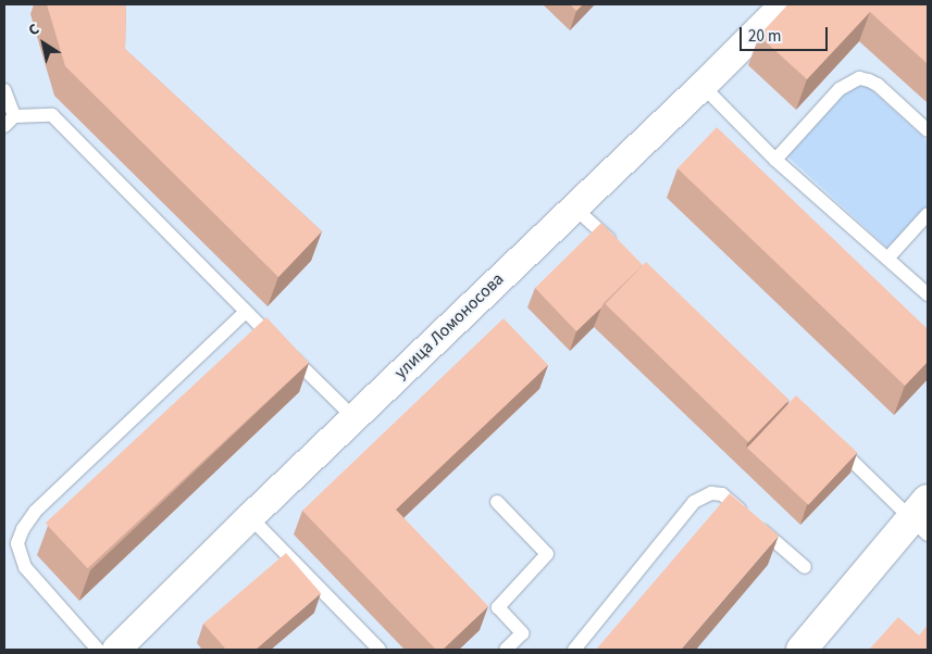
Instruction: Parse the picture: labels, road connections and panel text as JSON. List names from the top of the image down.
{
  "streets": {
    "street": ["улица Ломоносова"]
  },
  "scale_bar": "20 m",
  "north": "top left"
}
